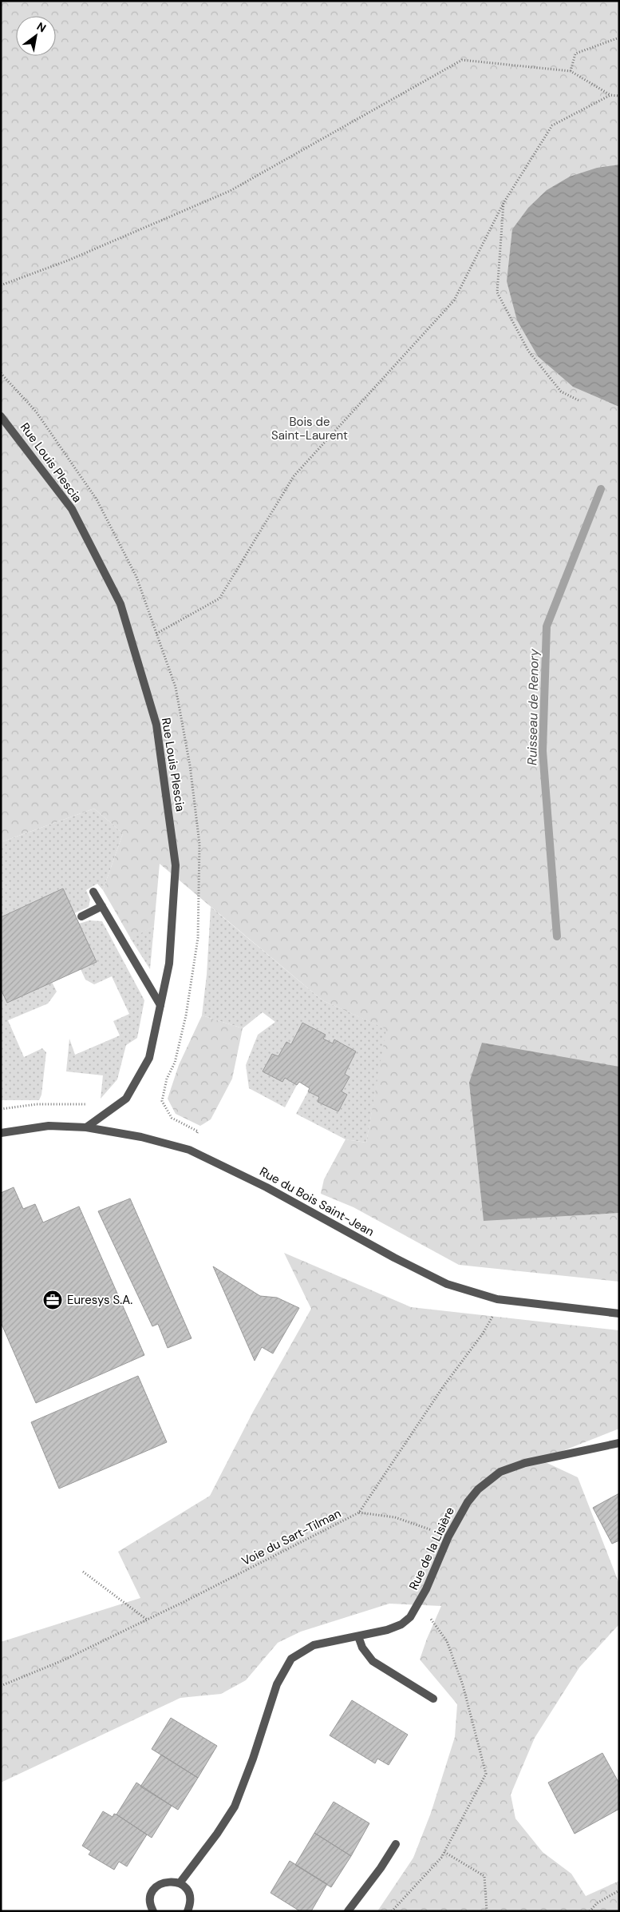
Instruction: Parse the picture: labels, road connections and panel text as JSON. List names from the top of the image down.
{
  "streets": {
    "street": ["Rue Louis Plescia", "Rue du Bois Saint-Jean", "Rue de la Lisière"],
    "path": ["Voie du Sart-Tilman"]
  },
  "crossings": [
    ["Rue Louis Plescia", "Rue du Bois Saint-Jean"],
    ["Rue du Bois Saint-Jean", "Voie du Sart-Tilman"]
  ],
  "water": ["Ruisseau de Renory"],
  "parks": ["Bois de Saint-Laurent"],
  "places": {
    "office": ["Euresys S.A."]
  },
  "north": "top right"
}
